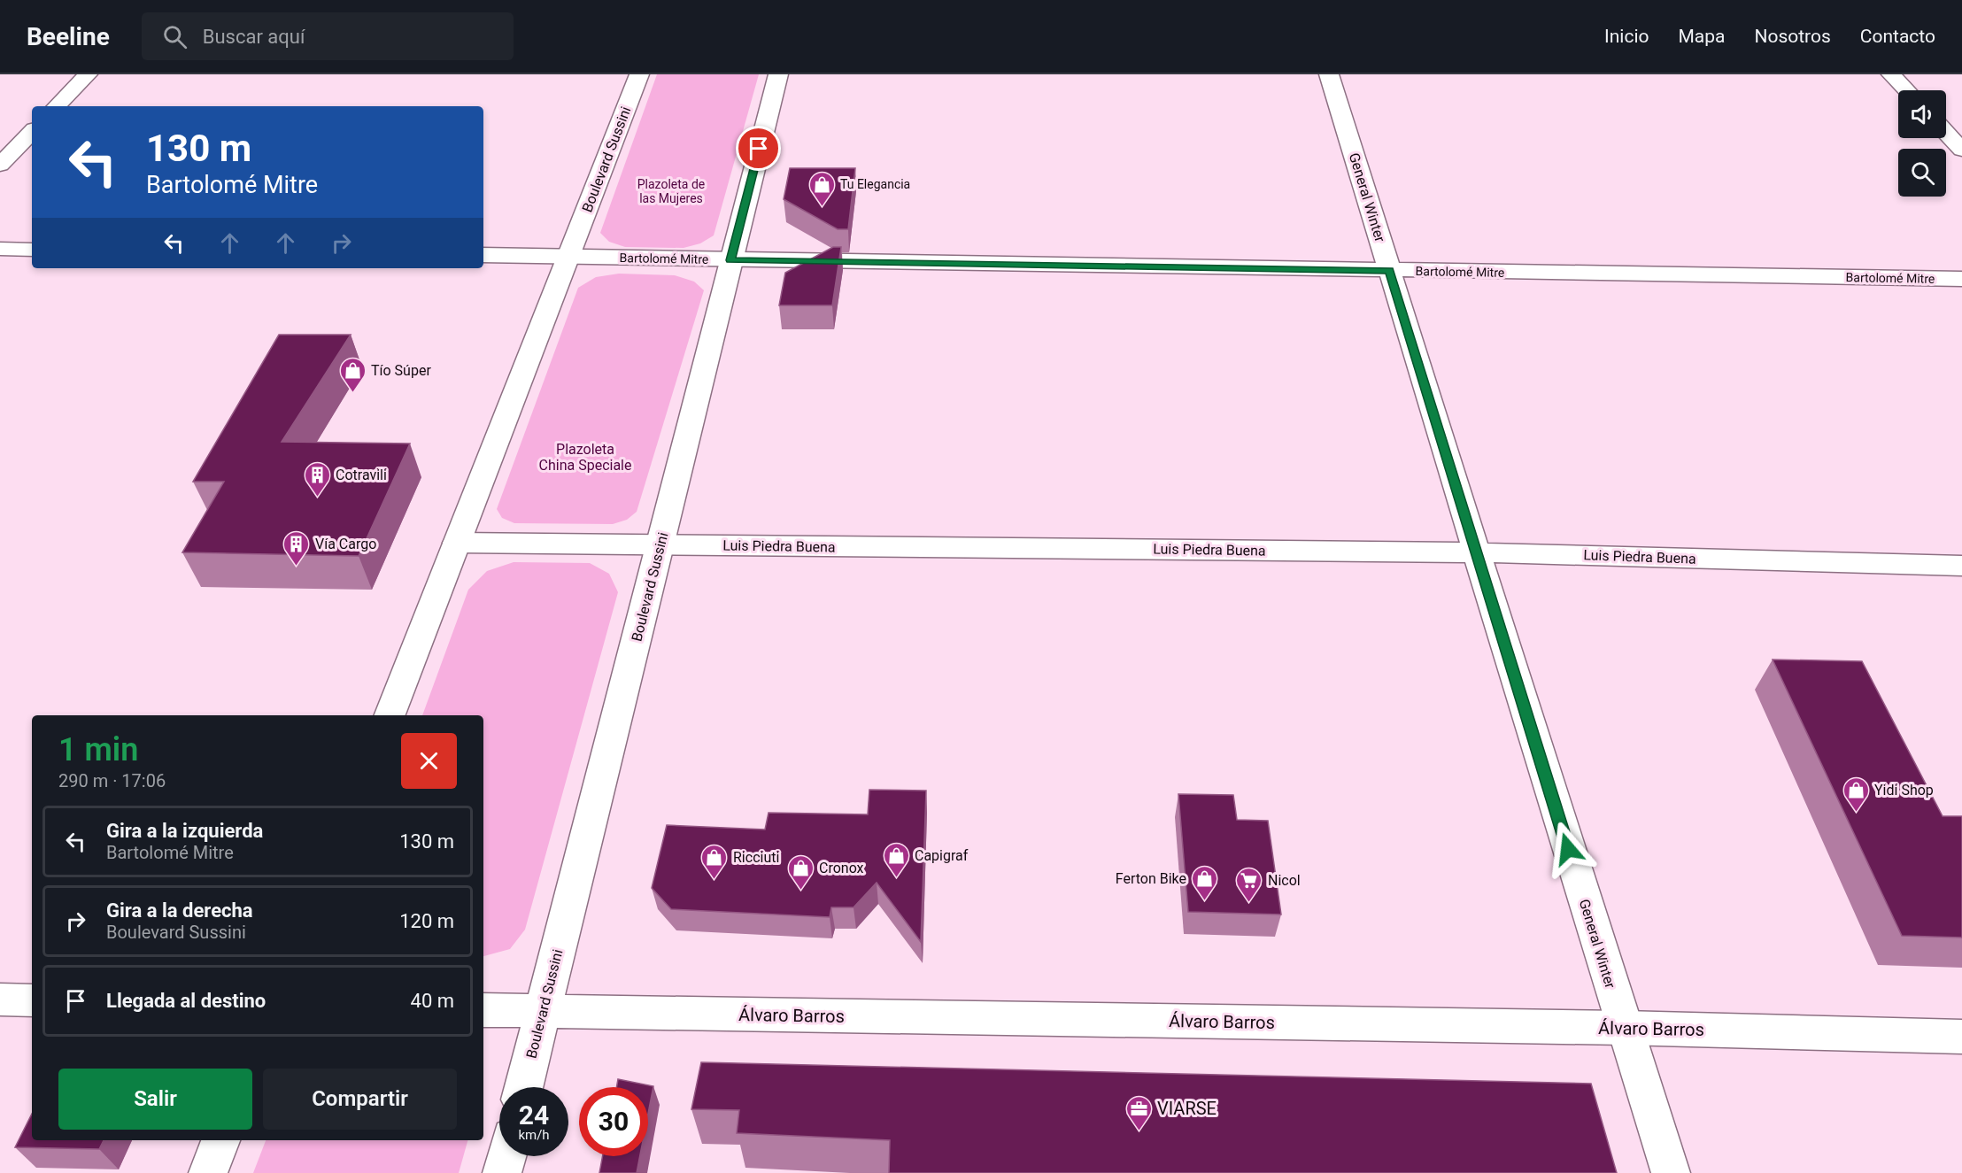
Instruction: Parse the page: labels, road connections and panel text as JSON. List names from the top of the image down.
{
  "streets": {
    "street": [
      "Boulevard Sussini",
      "General Winter",
      "Bartolomé Mitre",
      "Luis Piedra Buena",
      "Álvaro Barros"
    ]
  },
  "crossings": [
    ["Boulevard Sussini", "Bartolomé Mitre"],
    ["Boulevard Sussini", "Luis Piedra Buena"],
    ["Boulevard Sussini", "Álvaro Barros"],
    ["General Winter", "Bartolomé Mitre"],
    ["General Winter", "Luis Piedra Buena"],
    ["General Winter", "Álvaro Barros"]
  ],
  "parks": ["Plazoleta de las Mujeres", "Plazoleta China Speciale"],
  "places": {
    "shop": [
      "Tu Elegancia",
      "Tío Súper",
      "Yidi Shop",
      "Capigraf",
      "Ricciuti",
      "Cronox",
      "Ferton Bike"
    ],
    "building": ["Cotravili", "Vía Cargo"],
    "supermarket": ["Nicol"],
    "office": ["VIARSE"]
  },
  "page": {
    "header": "Beeline",
    "search": "Buscar aquí",
    "nav": [
      "Inicio",
      "Mapa",
      "Nosotros",
      "Contacto"
    ],
    "turn": ["130 m", "Bartolomé Mitre"],
    "heading": ["1 min", "290 m · 17:06"],
    "list": [
      {
        "name": "Gira a la izquierda",
        "note": "Bartolomé Mitre",
        "value": "130 m"
      },
      {
        "name": "Gira a la derecha",
        "note": "Boulevard Sussini",
        "value": "120 m"
      },
      {
        "name": "Llegada al destino",
        "value": "40 m"
      }
    ],
    "buttons": ["Salir", "Compartir"],
    "speed": "24 km/h",
    "limit": "30"
  }
}
